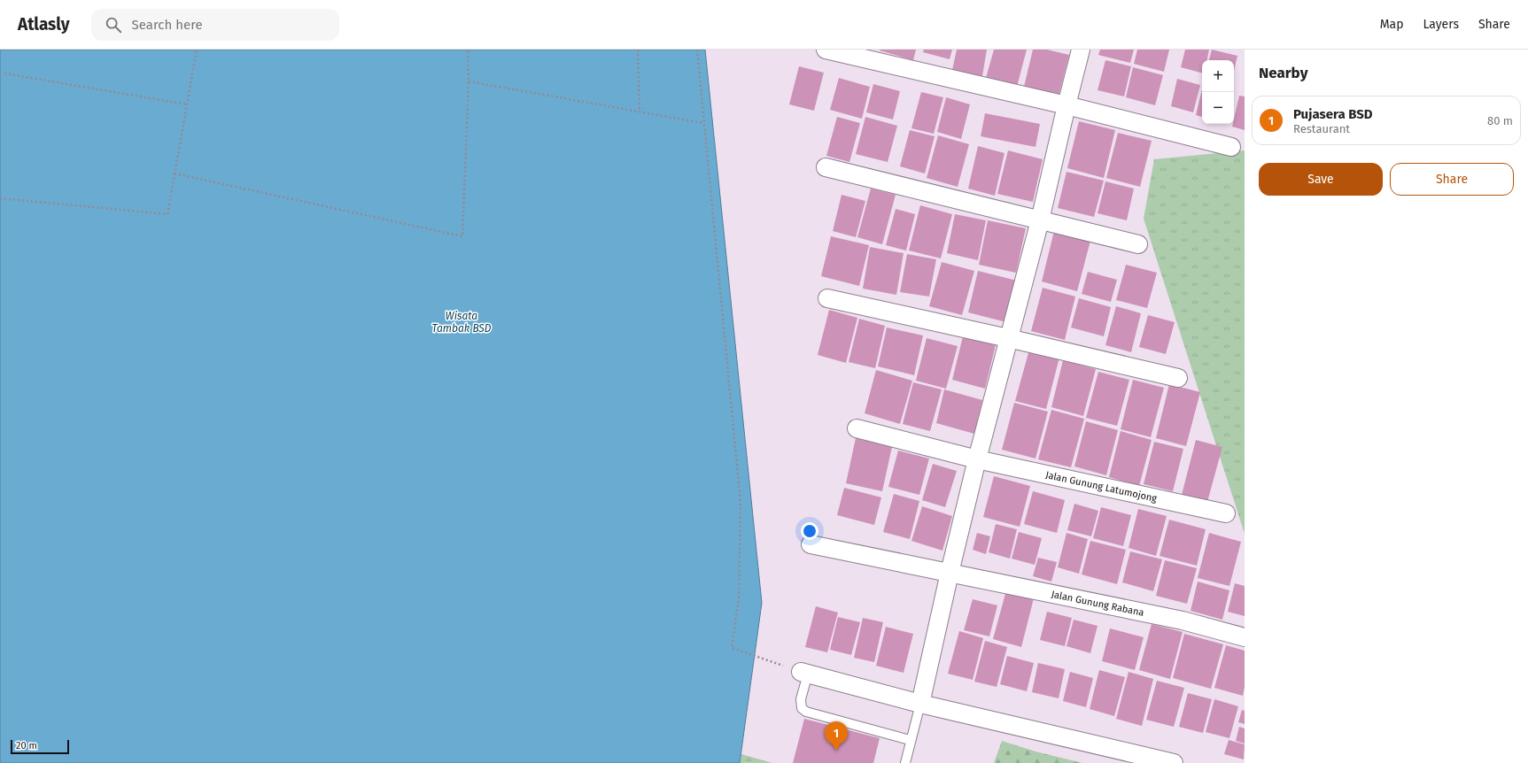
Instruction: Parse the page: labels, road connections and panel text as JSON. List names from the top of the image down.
{
  "streets": {
    "street": ["Jalan Gunung Latumojong", "Jalan Gunung Rabana"]
  },
  "water": ["Wisata Tambak BSD"],
  "scale_bar": "20 m",
  "page": {
    "header": "Atlasly",
    "search": "Search here",
    "nav": ["Map", "Layers", "Share"],
    "heading": "Nearby",
    "map_buttons": ["+", "−"],
    "list": [
      {
        "mark": "1",
        "name": "Pujasera BSD",
        "note": "Restaurant",
        "value": "80 m"
      }
    ],
    "buttons": ["Save", "Share"],
    "pins": "1",
    "scale": "20 m"
  }
}
